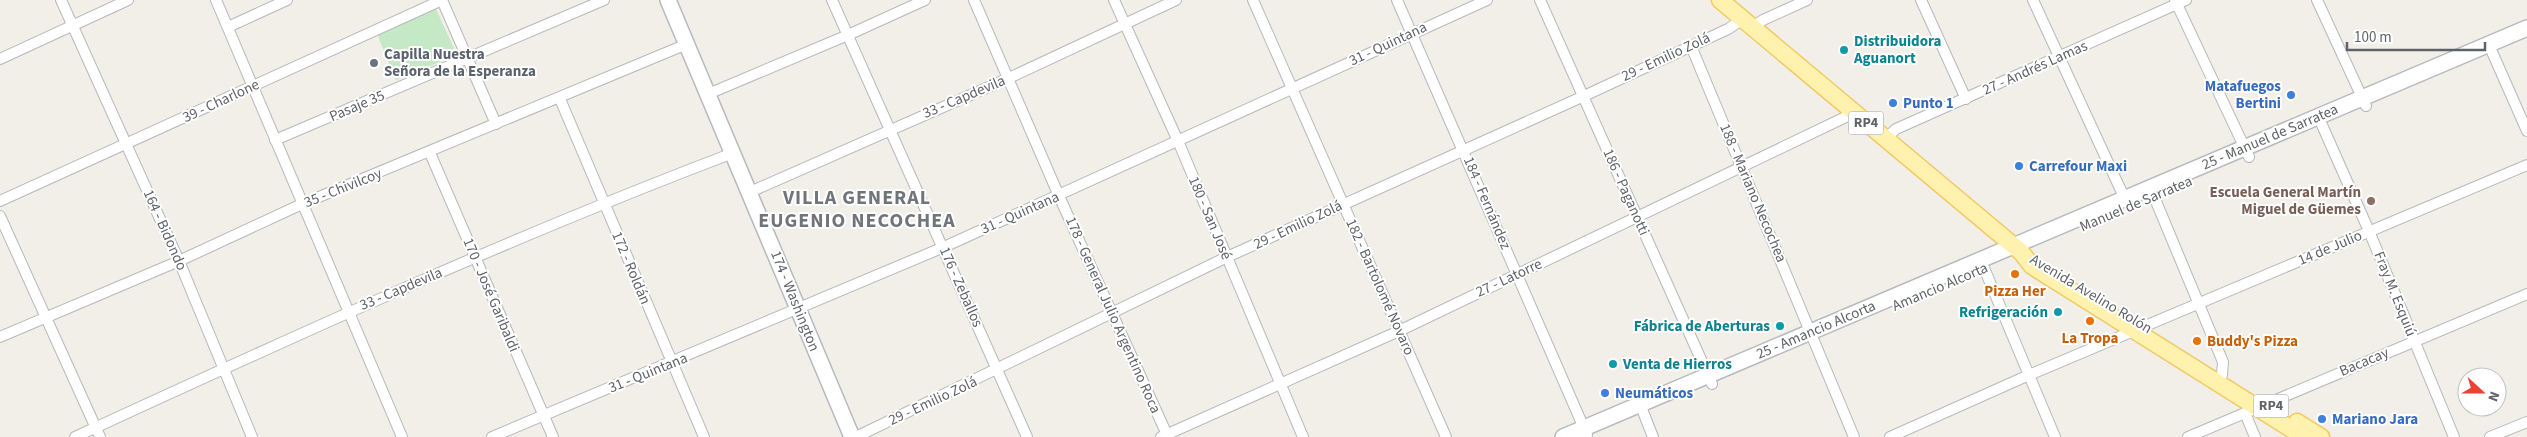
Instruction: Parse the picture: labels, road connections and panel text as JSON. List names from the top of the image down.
{
  "streets": {
    "main road": [
      "RP4",
      "25 - Manuel de Sarratea",
      "Manuel de Sarratea",
      "Amancio Alcorta",
      "Avenida Avelino Rolón",
      "174 - Washington",
      "25 - Amancio Alcorta"
    ],
    "street": [
      "31 - Quintana",
      "29 - Emilio Zolá",
      "27 - Andrés Lamas",
      "33 - Capdevila",
      "39 - Charlone",
      "Pasaje 35",
      "35 - Chivilcoy",
      "186 - Paganotti",
      "188 - Mariano Necochea",
      "184 - Fernández",
      "180 - San José",
      "164 - Bidondo",
      "14 de Julio",
      "172 - Roldán",
      "27 - Latorre",
      "176 - Zeballos",
      "182 - Bartolomé Novaro",
      "Fray M. Esquiú",
      "170 - José Garibaldi",
      "178 - General Julio Argentino Roca",
      "Bacacay"
    ]
  },
  "crossings": [
    ["31 - Quintana", "184 - Fernández"],
    ["31 - Quintana", "180 - San José"],
    ["31 - Quintana", "172 - Roldán"],
    ["31 - Quintana", "176 - Zeballos"],
    ["31 - Quintana", "182 - Bartolomé Novaro"],
    ["31 - Quintana", "170 - José Garibaldi"],
    ["31 - Quintana", "174 - Washington"],
    ["31 - Quintana", "178 - General Julio Argentino Roca"],
    ["29 - Emilio Zolá", "RP4"],
    ["29 - Emilio Zolá", "186 - Paganotti"],
    ["29 - Emilio Zolá", "188 - Mariano Necochea"],
    ["29 - Emilio Zolá", "184 - Fernández"],
    ["29 - Emilio Zolá", "180 - San José"],
    ["29 - Emilio Zolá", "176 - Zeballos"],
    ["29 - Emilio Zolá", "182 - Bartolomé Novaro"],
    ["29 - Emilio Zolá", "178 - General Julio Argentino Roca"],
    ["27 - Andrés Lamas", "RP4"],
    ["33 - Capdevila", "180 - San José"],
    ["33 - Capdevila", "164 - Bidondo"],
    ["33 - Capdevila", "172 - Roldán"],
    ["33 - Capdevila", "176 - Zeballos"],
    ["33 - Capdevila", "170 - José Garibaldi"],
    ["33 - Capdevila", "174 - Washington"],
    ["33 - Capdevila", "178 - General Julio Argentino Roca"],
    ["39 - Charlone", "164 - Bidondo"],
    ["RP4", "Manuel de Sarratea"],
    ["RP4", "27 - Latorre"],
    ["RP4", "Amancio Alcorta"],
    ["RP4", "Avenida Avelino Rolón"],
    ["RP4", "25 - Amancio Alcorta"],
    ["25 - Manuel de Sarratea", "Manuel de Sarratea"],
    ["35 - Chivilcoy", "164 - Bidondo"],
    ["35 - Chivilcoy", "172 - Roldán"],
    ["35 - Chivilcoy", "170 - José Garibaldi"],
    ["35 - Chivilcoy", "174 - Washington"],
    ["186 - Paganotti", "27 - Latorre"],
    ["186 - Paganotti", "25 - Amancio Alcorta"],
    ["188 - Mariano Necochea", "27 - Latorre"],
    ["188 - Mariano Necochea", "Amancio Alcorta"],
    ["188 - Mariano Necochea", "25 - Amancio Alcorta"],
    ["184 - Fernández", "27 - Latorre"],
    ["184 - Fernández", "25 - Amancio Alcorta"],
    ["Manuel de Sarratea", "Amancio Alcorta"],
    ["Manuel de Sarratea", "Avenida Avelino Rolón"],
    ["Manuel de Sarratea", "Fray M. Esquiú"],
    ["Manuel de Sarratea", "25 - Amancio Alcorta"],
    ["180 - San José", "27 - Latorre"],
    ["14 de Julio", "Avenida Avelino Rolón"],
    ["14 de Julio", "Fray M. Esquiú"],
    ["27 - Latorre", "182 - Bartolomé Novaro"],
    ["27 - Latorre", "178 - General Julio Argentino Roca"],
    ["Amancio Alcorta", "Avenida Avelino Rolón"],
    ["Amancio Alcorta", "25 - Amancio Alcorta"],
    ["Avenida Avelino Rolón", "25 - Amancio Alcorta"],
    ["Avenida Avelino Rolón", "Bacacay"],
    ["Fray M. Esquiú", "Bacacay"]
  ],
  "districts": ["VILLA GENERAL EUGENIO NECOCHEA"],
  "places": [
    "Distribuidora Aguanort",
    "Capilla Nuestra Señora de la Esperanza",
    "Matafuegos Bertini",
    "Punto 1",
    "Carrefour Maxi",
    "Escuela General Martín Miguel de Güemes",
    "Pizza Her",
    "Refrigeración",
    "La Tropa",
    "Fábrica de Aberturas",
    "Buddy's Pizza",
    "Venta de Hierros",
    "Neumáticos",
    "Mariano Jara"
  ],
  "scale_bar": "100 m",
  "north": "right"
}
